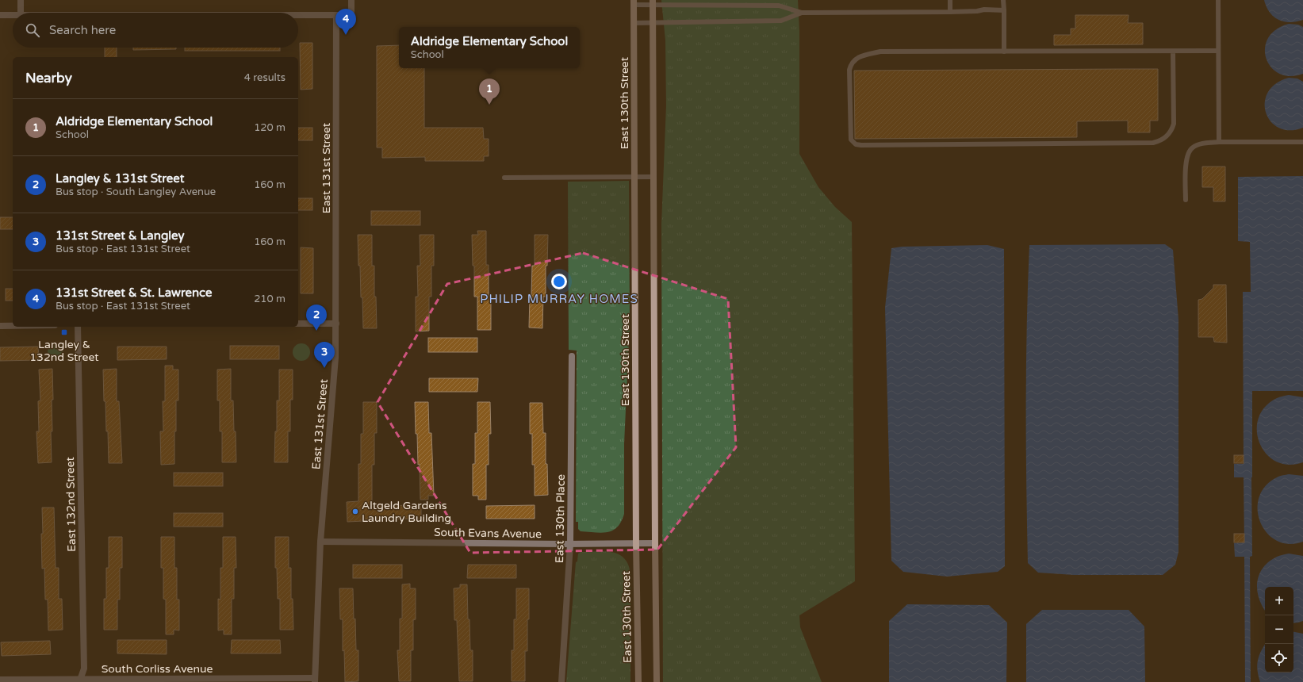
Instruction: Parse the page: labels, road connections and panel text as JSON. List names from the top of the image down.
{
  "streets": {
    "main road": ["East 130th Street"],
    "street": [
      "East 131st Street",
      "East 132nd Street",
      "East 130th Place",
      "South Evans Avenue",
      "South Corliss Avenue"
    ]
  },
  "crossings": [
    ["East 130th Street", "South Evans Avenue"],
    ["East 131st Street", "South Evans Avenue"],
    ["East 131st Street", "South Corliss Avenue"],
    ["East 132nd Street", "South Corliss Avenue"],
    ["East 130th Place", "South Evans Avenue"]
  ],
  "districts": ["PHILIP MURRAY HOMES"],
  "places": {
    "transit": ["Langley & 132nd Street"],
    "other": ["Altgeld Gardens Laundry Building"]
  },
  "page": {
    "pins": [
      "4",
      "1",
      "2",
      "3"
    ],
    "search": "Search here",
    "popup": ["Aldridge Elementary School", "School"],
    "heading": ["Nearby", "4 results"],
    "list": [
      {
        "mark": "1",
        "name": "Aldridge Elementary School",
        "note": "School",
        "value": "120 m"
      },
      {
        "mark": "2",
        "name": "Langley & 131st Street",
        "note": "Bus stop · South Langley Avenue",
        "value": "160 m"
      },
      {
        "mark": "3",
        "name": "131st Street & Langley",
        "note": "Bus stop · East 131st Street",
        "value": "160 m"
      },
      {
        "mark": "4",
        "name": "131st Street & St. Lawrence",
        "note": "Bus stop · East 131st Street",
        "value": "210 m"
      }
    ],
    "map_buttons": ["+", "−"]
  }
}
